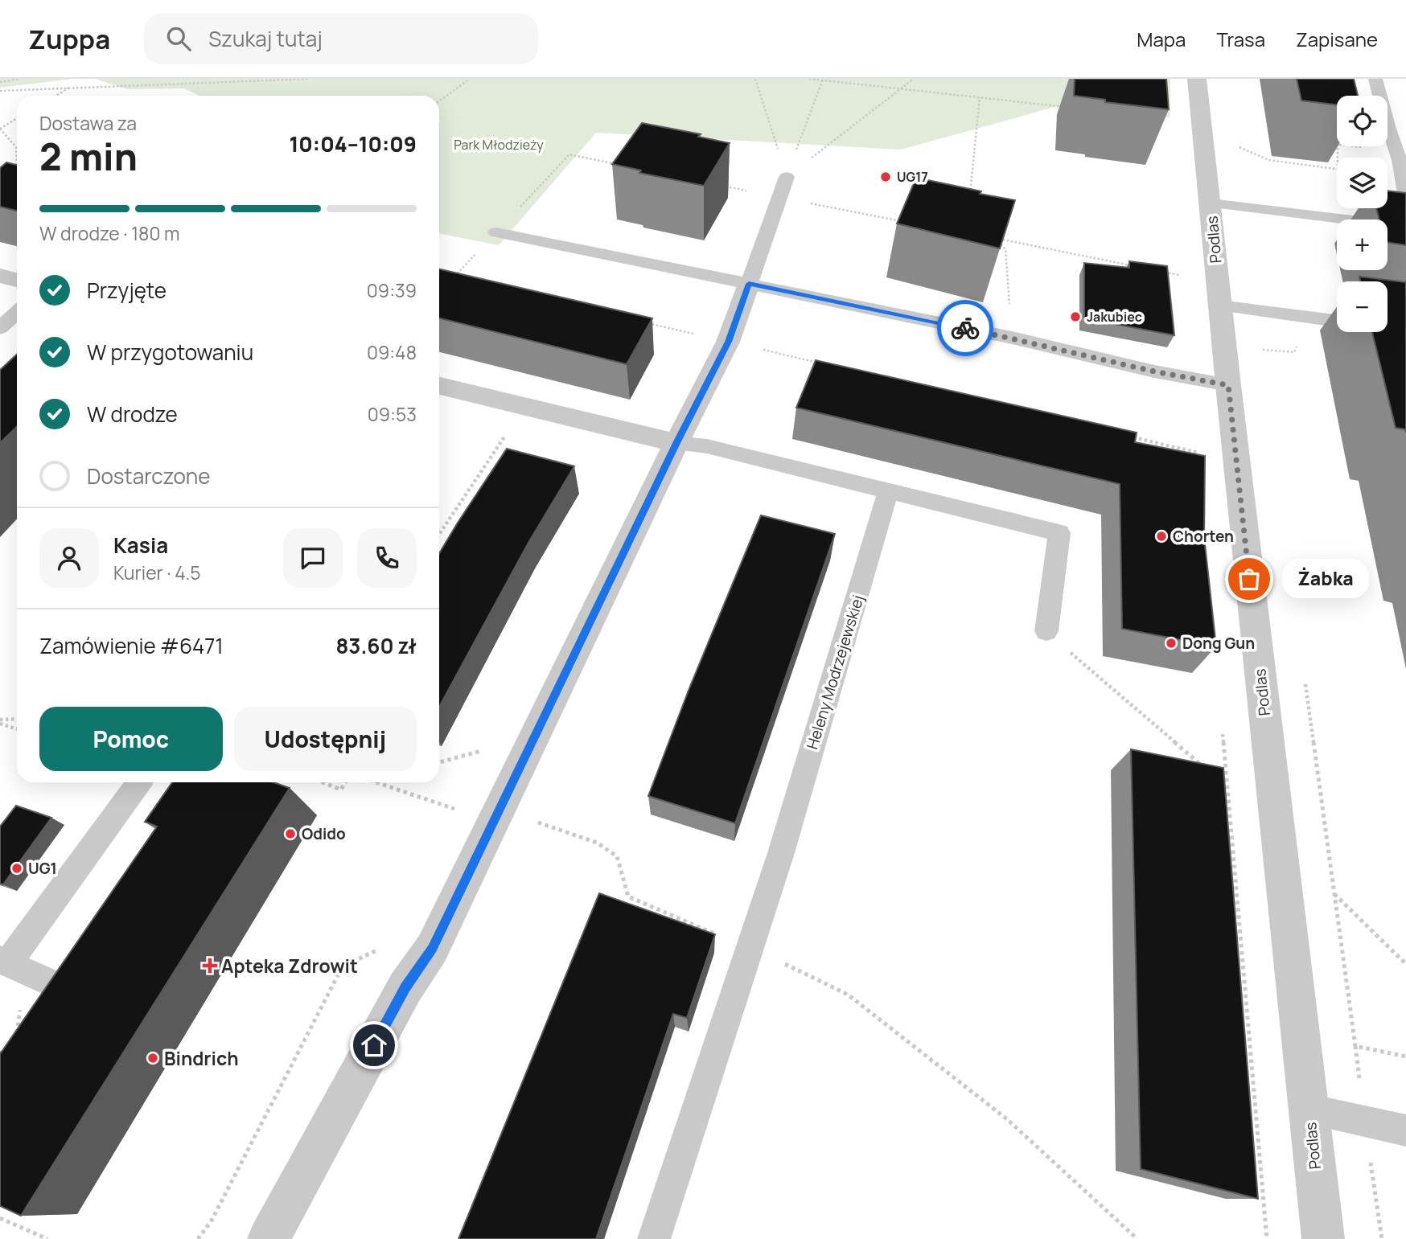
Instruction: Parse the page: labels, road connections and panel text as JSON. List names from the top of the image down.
{
  "streets": {
    "street": ["Podlas"],
    "lane": ["Heleny Modrzejewskiej"]
  },
  "parks": ["Park Młodzieży"],
  "places": {
    "other": [
      "UG17",
      "Jakubiec",
      "Chorten",
      "Żabka",
      "Dong Gun",
      "Odido",
      "UG1",
      "Bindrich"
    ],
    "health": ["Apteka Zdrowit"]
  },
  "page": {
    "header": "Zuppa",
    "search": "Szukaj tutaj",
    "nav": ["Mapa", "Trasa", "Zapisane"],
    "map_buttons": ["+", "−"],
    "heading": ["2 min", "Dostawa za", "10:04–10:09"],
    "panel": [
      "Kasia",
      "Kurier · 4.5",
      "Zamówienie #6471",
      "83.60 zł"
    ],
    "bar": "W drodze · 180 m",
    "list": [
      ["Przyjęte", "09:39"],
      ["W przygotowaniu", "09:48"],
      ["W drodze", "09:53"],
      "Dostarczone"
    ],
    "bubble": "Żabka",
    "buttons": ["Pomoc", "Udostępnij"]
  }
}
